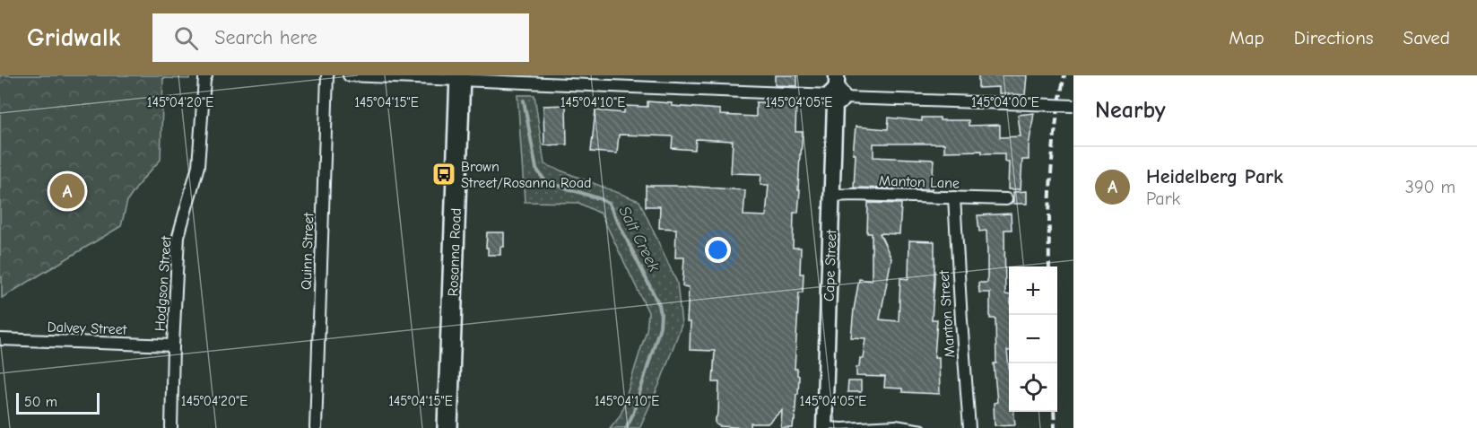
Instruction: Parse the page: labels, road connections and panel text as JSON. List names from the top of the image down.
{
  "streets": {
    "highway": ["Rosanna Road"],
    "street": [
      "Manton Lane",
      "Quinn Street",
      "Cape Street",
      "Hodgson Street",
      "Manton Street",
      "Dalvey Street"
    ]
  },
  "crossings": [
    ["Manton Lane", "Cape Street"],
    ["Manton Lane", "Manton Street"],
    ["Hodgson Street", "Dalvey Street"]
  ],
  "water": ["Salt Creek"],
  "places": {
    "bus stop": ["Brown Street/Rosanna Road"]
  },
  "scale_bar": "50 m",
  "page": {
    "header": "Gridwalk",
    "search": "Search here",
    "nav": ["Map", "Directions", "Saved"],
    "heading": "Nearby",
    "list": [
      {
        "mark": "A",
        "name": "Heidelberg Park",
        "note": "Park",
        "value": "390 m"
      }
    ],
    "pins": "A",
    "map_buttons": ["+", "−"],
    "scale": "50 m"
  },
  "coordinates": [
    "145°04'20\"E",
    "145°04'15\"E",
    "145°04'10\"E",
    "145°04'05\"E",
    "145°04'00\"E"
  ]
}
